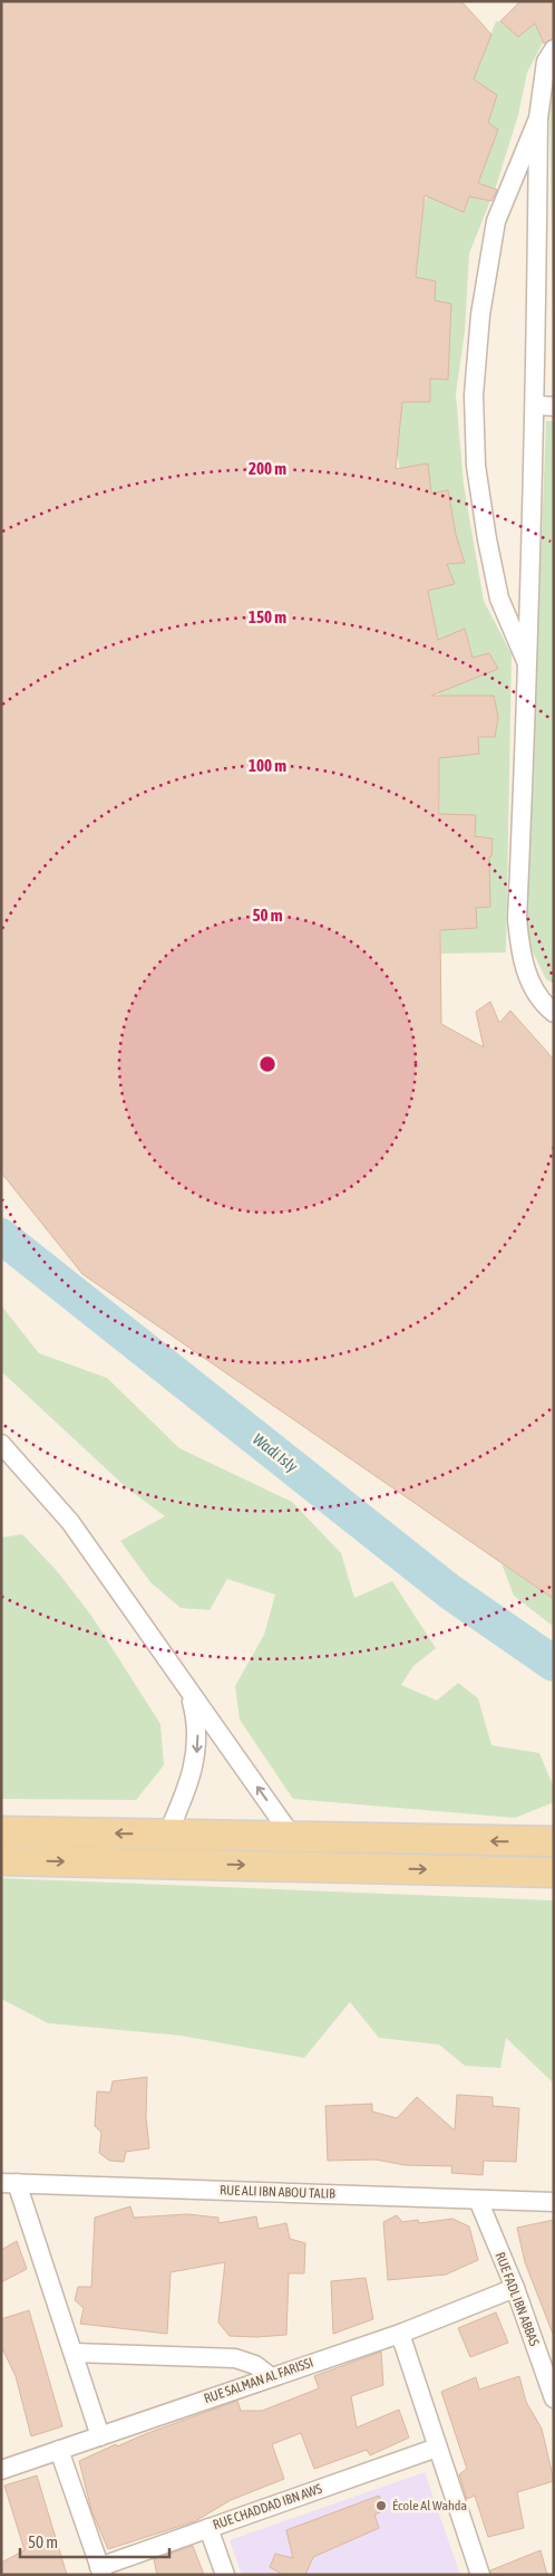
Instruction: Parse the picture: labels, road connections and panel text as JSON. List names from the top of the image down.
{
  "streets": {
    "street": [
      "RUE ALI IBN ABOU TALIB",
      "RUE FADL IBN ABBAS",
      "RUE SALMAN AL FARISSI",
      "RUE CHADDAD IBN AWS"
    ]
  },
  "crossings": [
    ["RUE ALI IBN ABOU TALIB", "RUE FADL IBN ABBAS"],
    ["RUE FADL IBN ABBAS", "RUE SALMAN AL FARISSI"]
  ],
  "water": ["Wadi Isly"],
  "places": ["École Al Wahda"],
  "scale_bar": "50 m",
  "rings": [
    "200 m",
    "150 m",
    "100 m",
    "50 m"
  ]
}
